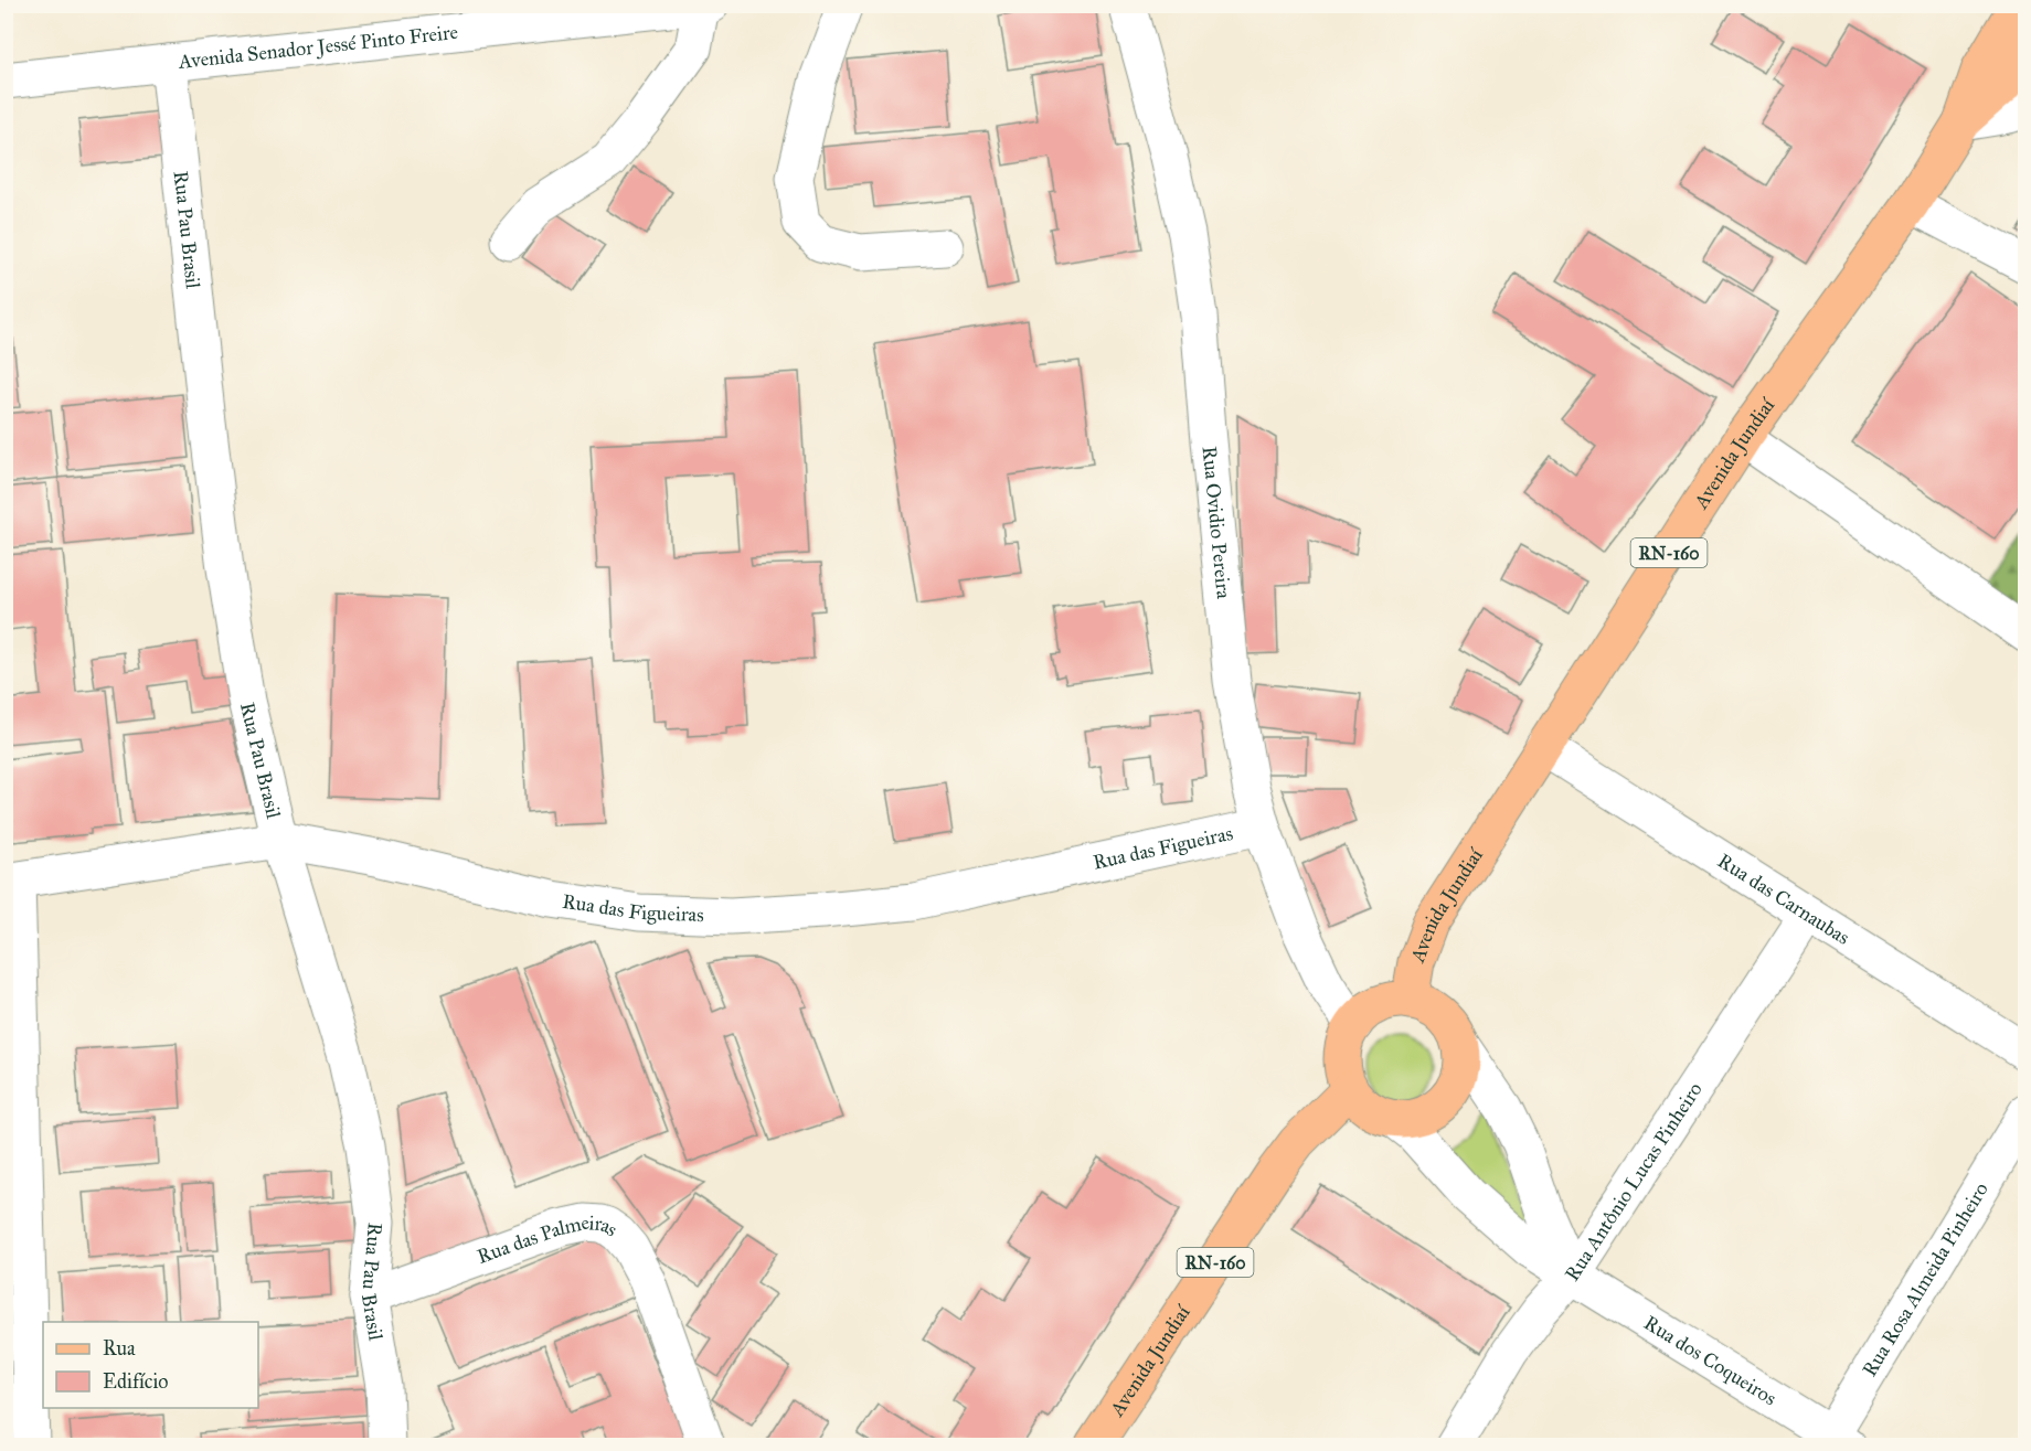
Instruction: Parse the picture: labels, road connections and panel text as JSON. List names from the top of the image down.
{
  "streets": {
    "main road": ["Avenida Jundiaí", "RN-160"],
    "street": [
      "Avenida Senador Jessé Pinto Freire",
      "Rua Pau Brasil",
      "Rua Ovidio Pereira",
      "Rua das Figueiras",
      "Rua das Carnaubas",
      "Rua Antônio Lucas Pinheiro",
      "Rua das Palmeiras",
      "Rua Rosa Almeida Pinheiro",
      "Rua dos Coqueiros"
    ]
  },
  "crossings": [
    ["Avenida Senador Jessé Pinto Freire", "Rua Pau Brasil"],
    ["Rua Pau Brasil", "Rua das Figueiras"],
    ["Rua Pau Brasil", "Rua das Palmeiras"],
    ["Avenida Jundiaí", "Rua Ovidio Pereira"],
    ["Avenida Jundiaí", "Rua das Carnaubas"],
    ["Avenida Jundiaí", "Rua dos Coqueiros"],
    ["Rua Ovidio Pereira", "Rua das Figueiras"],
    ["Rua Ovidio Pereira", "Rua dos Coqueiros"],
    ["Rua das Carnaubas", "Rua Antônio Lucas Pinheiro"],
    ["Rua Antônio Lucas Pinheiro", "Rua dos Coqueiros"],
    ["Rua Rosa Almeida Pinheiro", "Rua dos Coqueiros"]
  ],
  "legend": ["Rua", "Edifício"]
}
